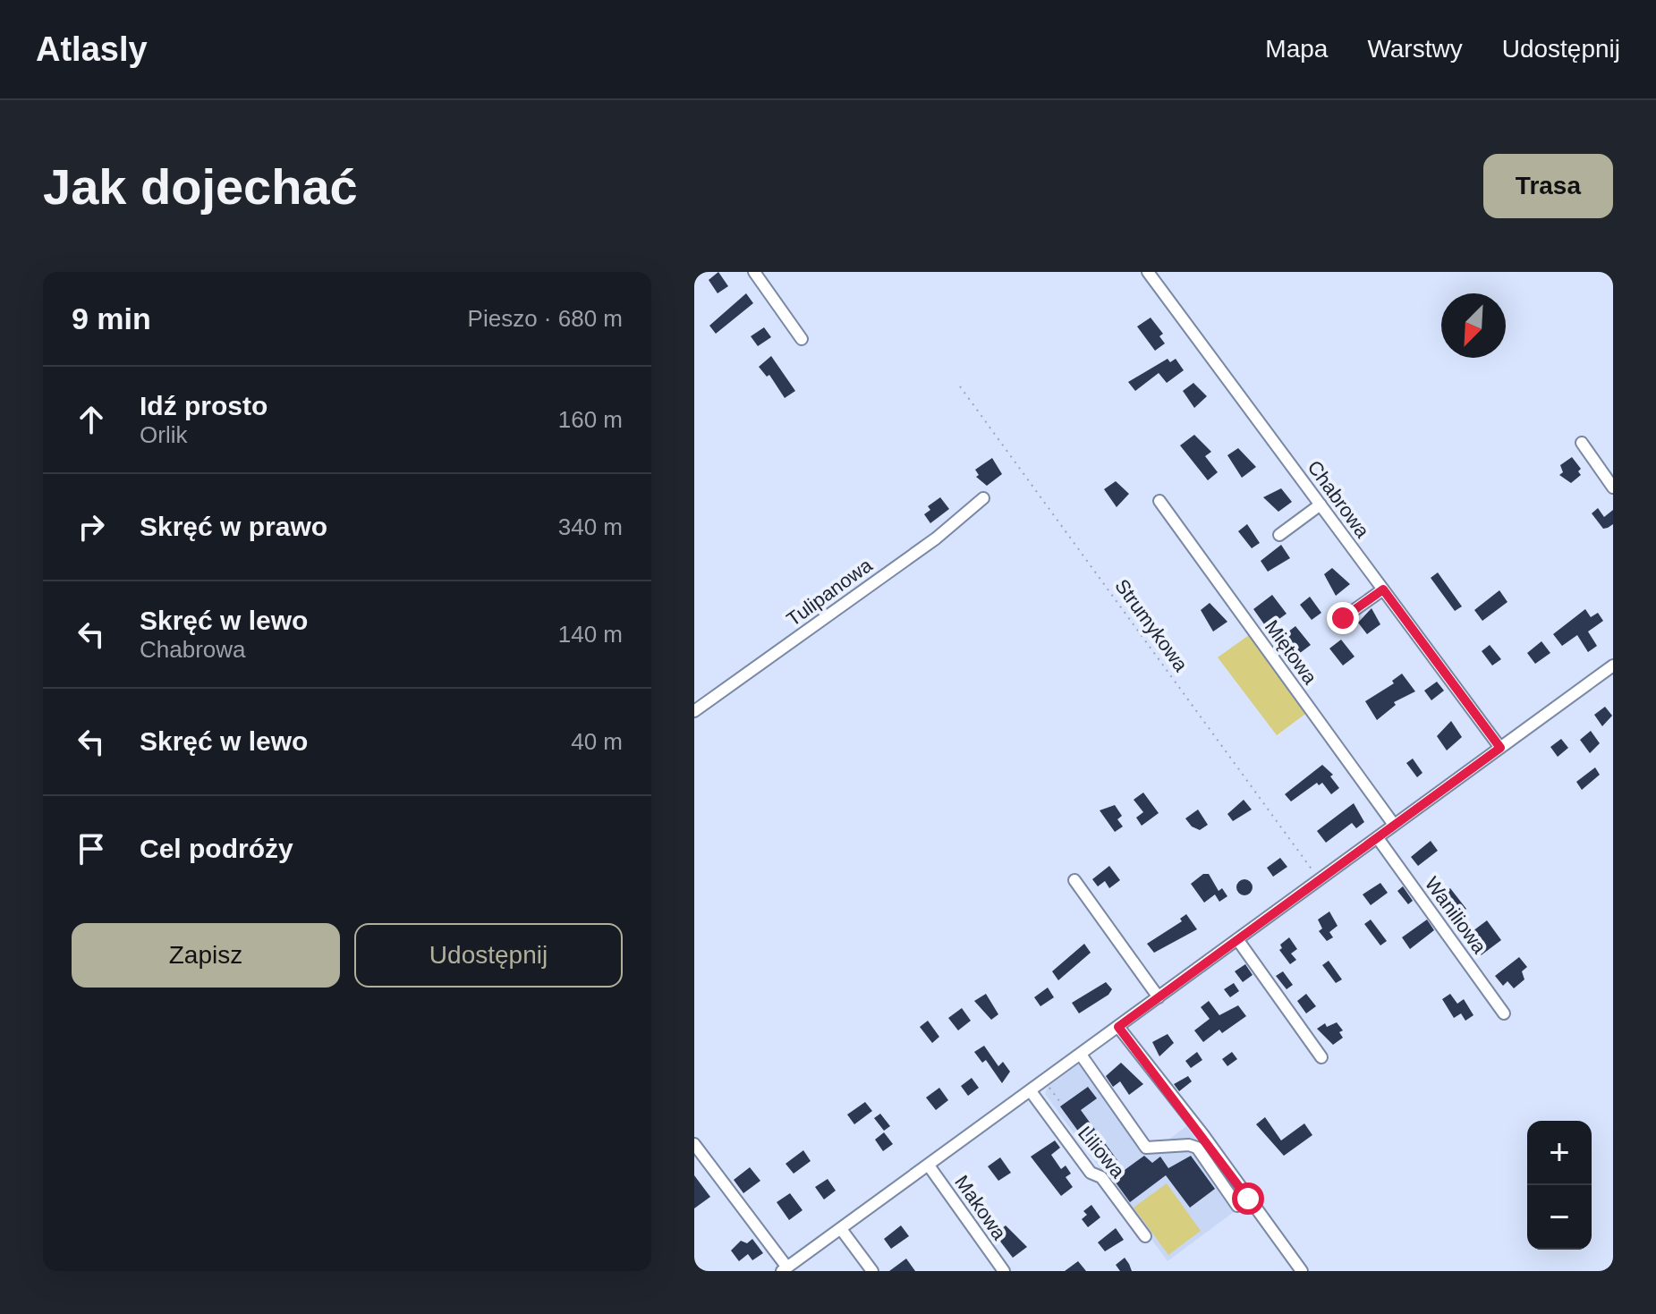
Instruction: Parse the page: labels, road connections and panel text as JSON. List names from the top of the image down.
{
  "streets": {
    "street": [
      "Chabrowa",
      "Tulipanowa",
      "Miętowa",
      "Waniliowa",
      "Liliowa",
      "Makowa"
    ],
    "path": ["Strumykowa"]
  },
  "north": "bottom left",
  "page": {
    "header": "Atlasly",
    "nav": ["Mapa", "Warstwy", "Udostępnij"],
    "buttons": [
      "Trasa",
      ["Zapisz", "Udostępnij"]
    ],
    "title": "Jak dojechać",
    "heading": ["9 min", "Pieszo · 680 m"],
    "list": [
      ["Idź prosto", "Orlik", "160 m"],
      ["Skręć w prawo", "340 m"],
      ["Skręć w lewo", "Chabrowa", "140 m"],
      ["Skręć w lewo", "40 m"],
      "Cel podróży"
    ],
    "map_buttons": ["+", "−"]
  }
}
